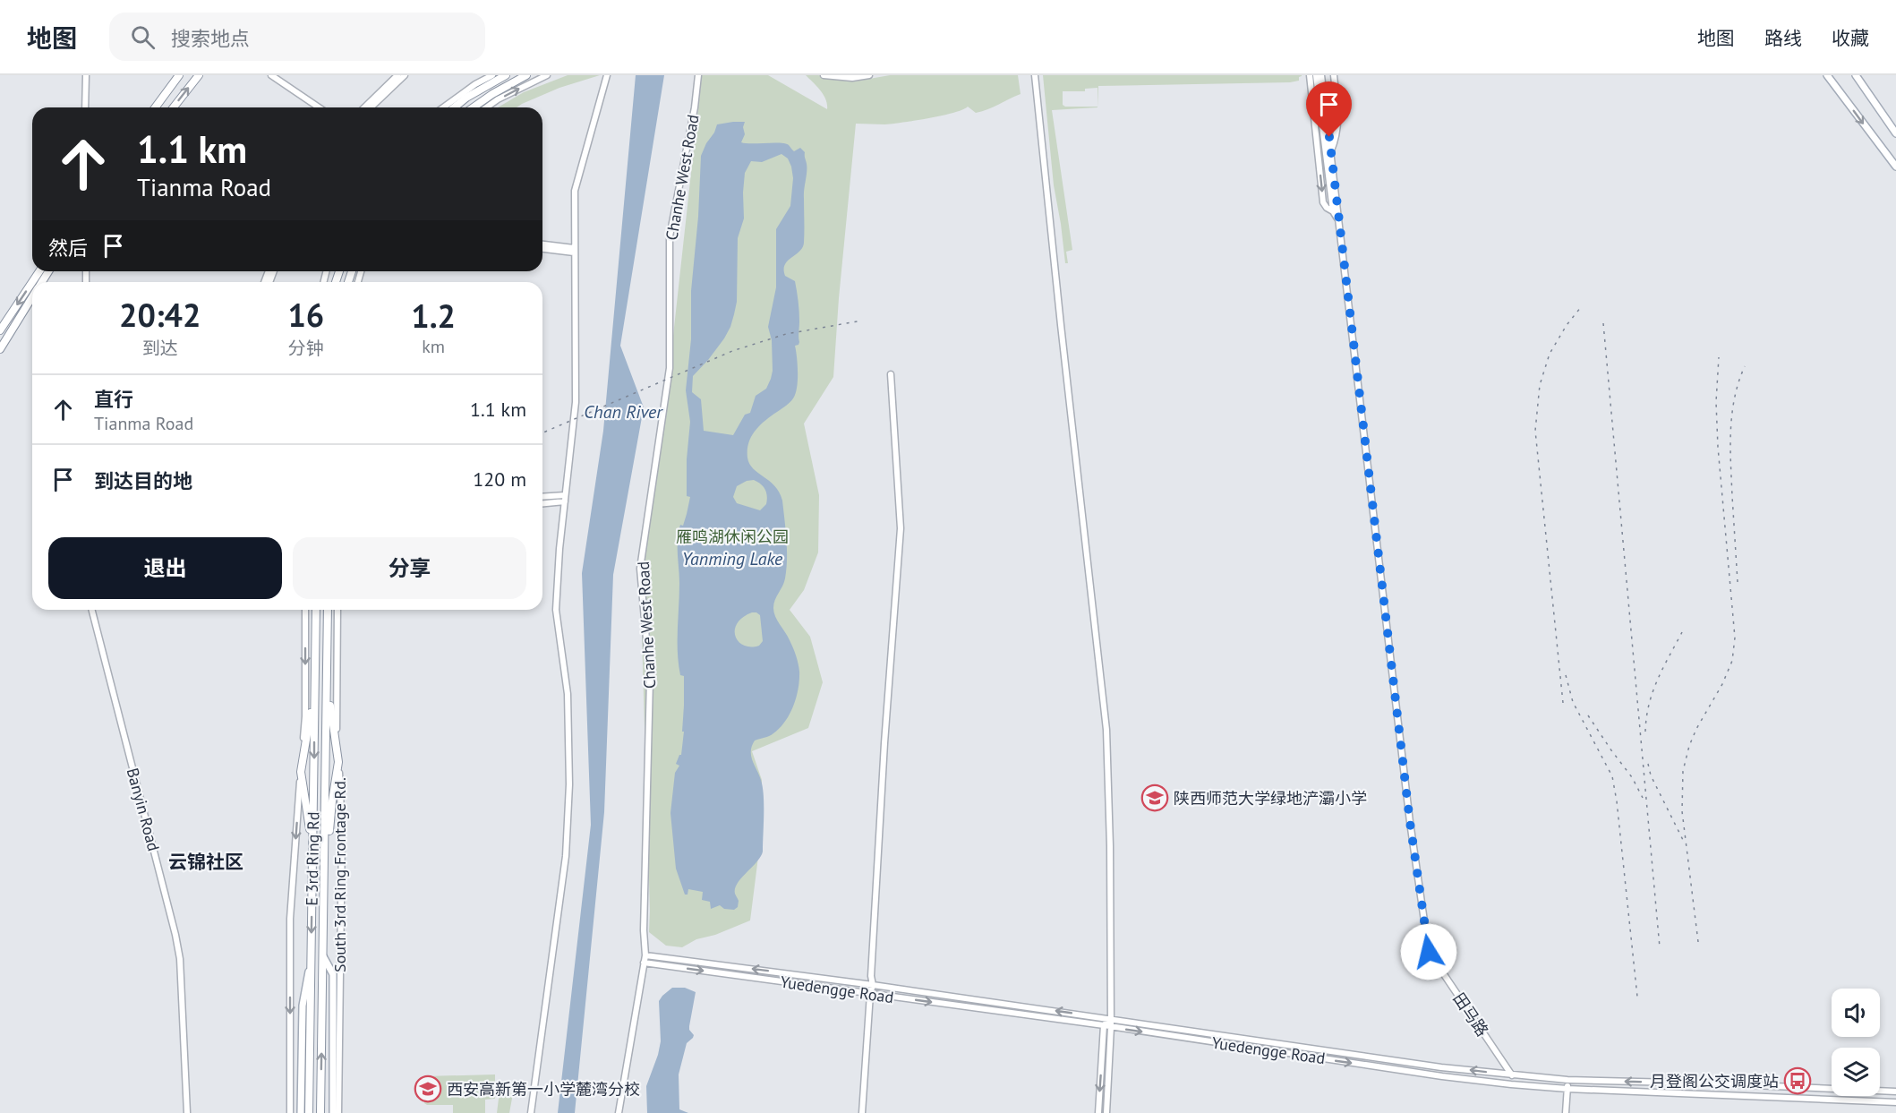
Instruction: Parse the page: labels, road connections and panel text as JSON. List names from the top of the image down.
{
  "streets": {
    "highway": ["E 3rd Ring Rd"],
    "street": [
      "Chanhe West Road",
      "Banyin Road",
      "South 3rd Ring Frontage Rd.",
      "Yuedengge Road",
      "田马路"
    ]
  },
  "crossings": [
    ["Chanhe West Road", "Yuedengge Road"],
    ["Yuedengge Road", "田马路"]
  ],
  "districts": ["云锦社区"],
  "water": ["Chan River", "Yanming Lake"],
  "parks": ["雁鸣湖休闲公园"],
  "places": {
    "school or university": ["陕西师范大学绿地浐灞小学", "西安高新第一小学麓湾分校"],
    "bus stop": ["月登阁公交调度站"]
  },
  "page": {
    "header": "地图",
    "search": "搜索地点",
    "nav": ["地图", "路线", "收藏"],
    "turn": ["1.1 km", "Tianma Road"],
    "then": "然后",
    "eta": [
      "20:42",
      "到达",
      "16",
      "分钟",
      "1.2",
      "km"
    ],
    "list": [
      {
        "name": "直行",
        "note": "Tianma Road",
        "value": "1.1 km"
      },
      {
        "name": "到达目的地",
        "value": "120 m"
      }
    ],
    "buttons": ["退出", "分享"]
  }
}
